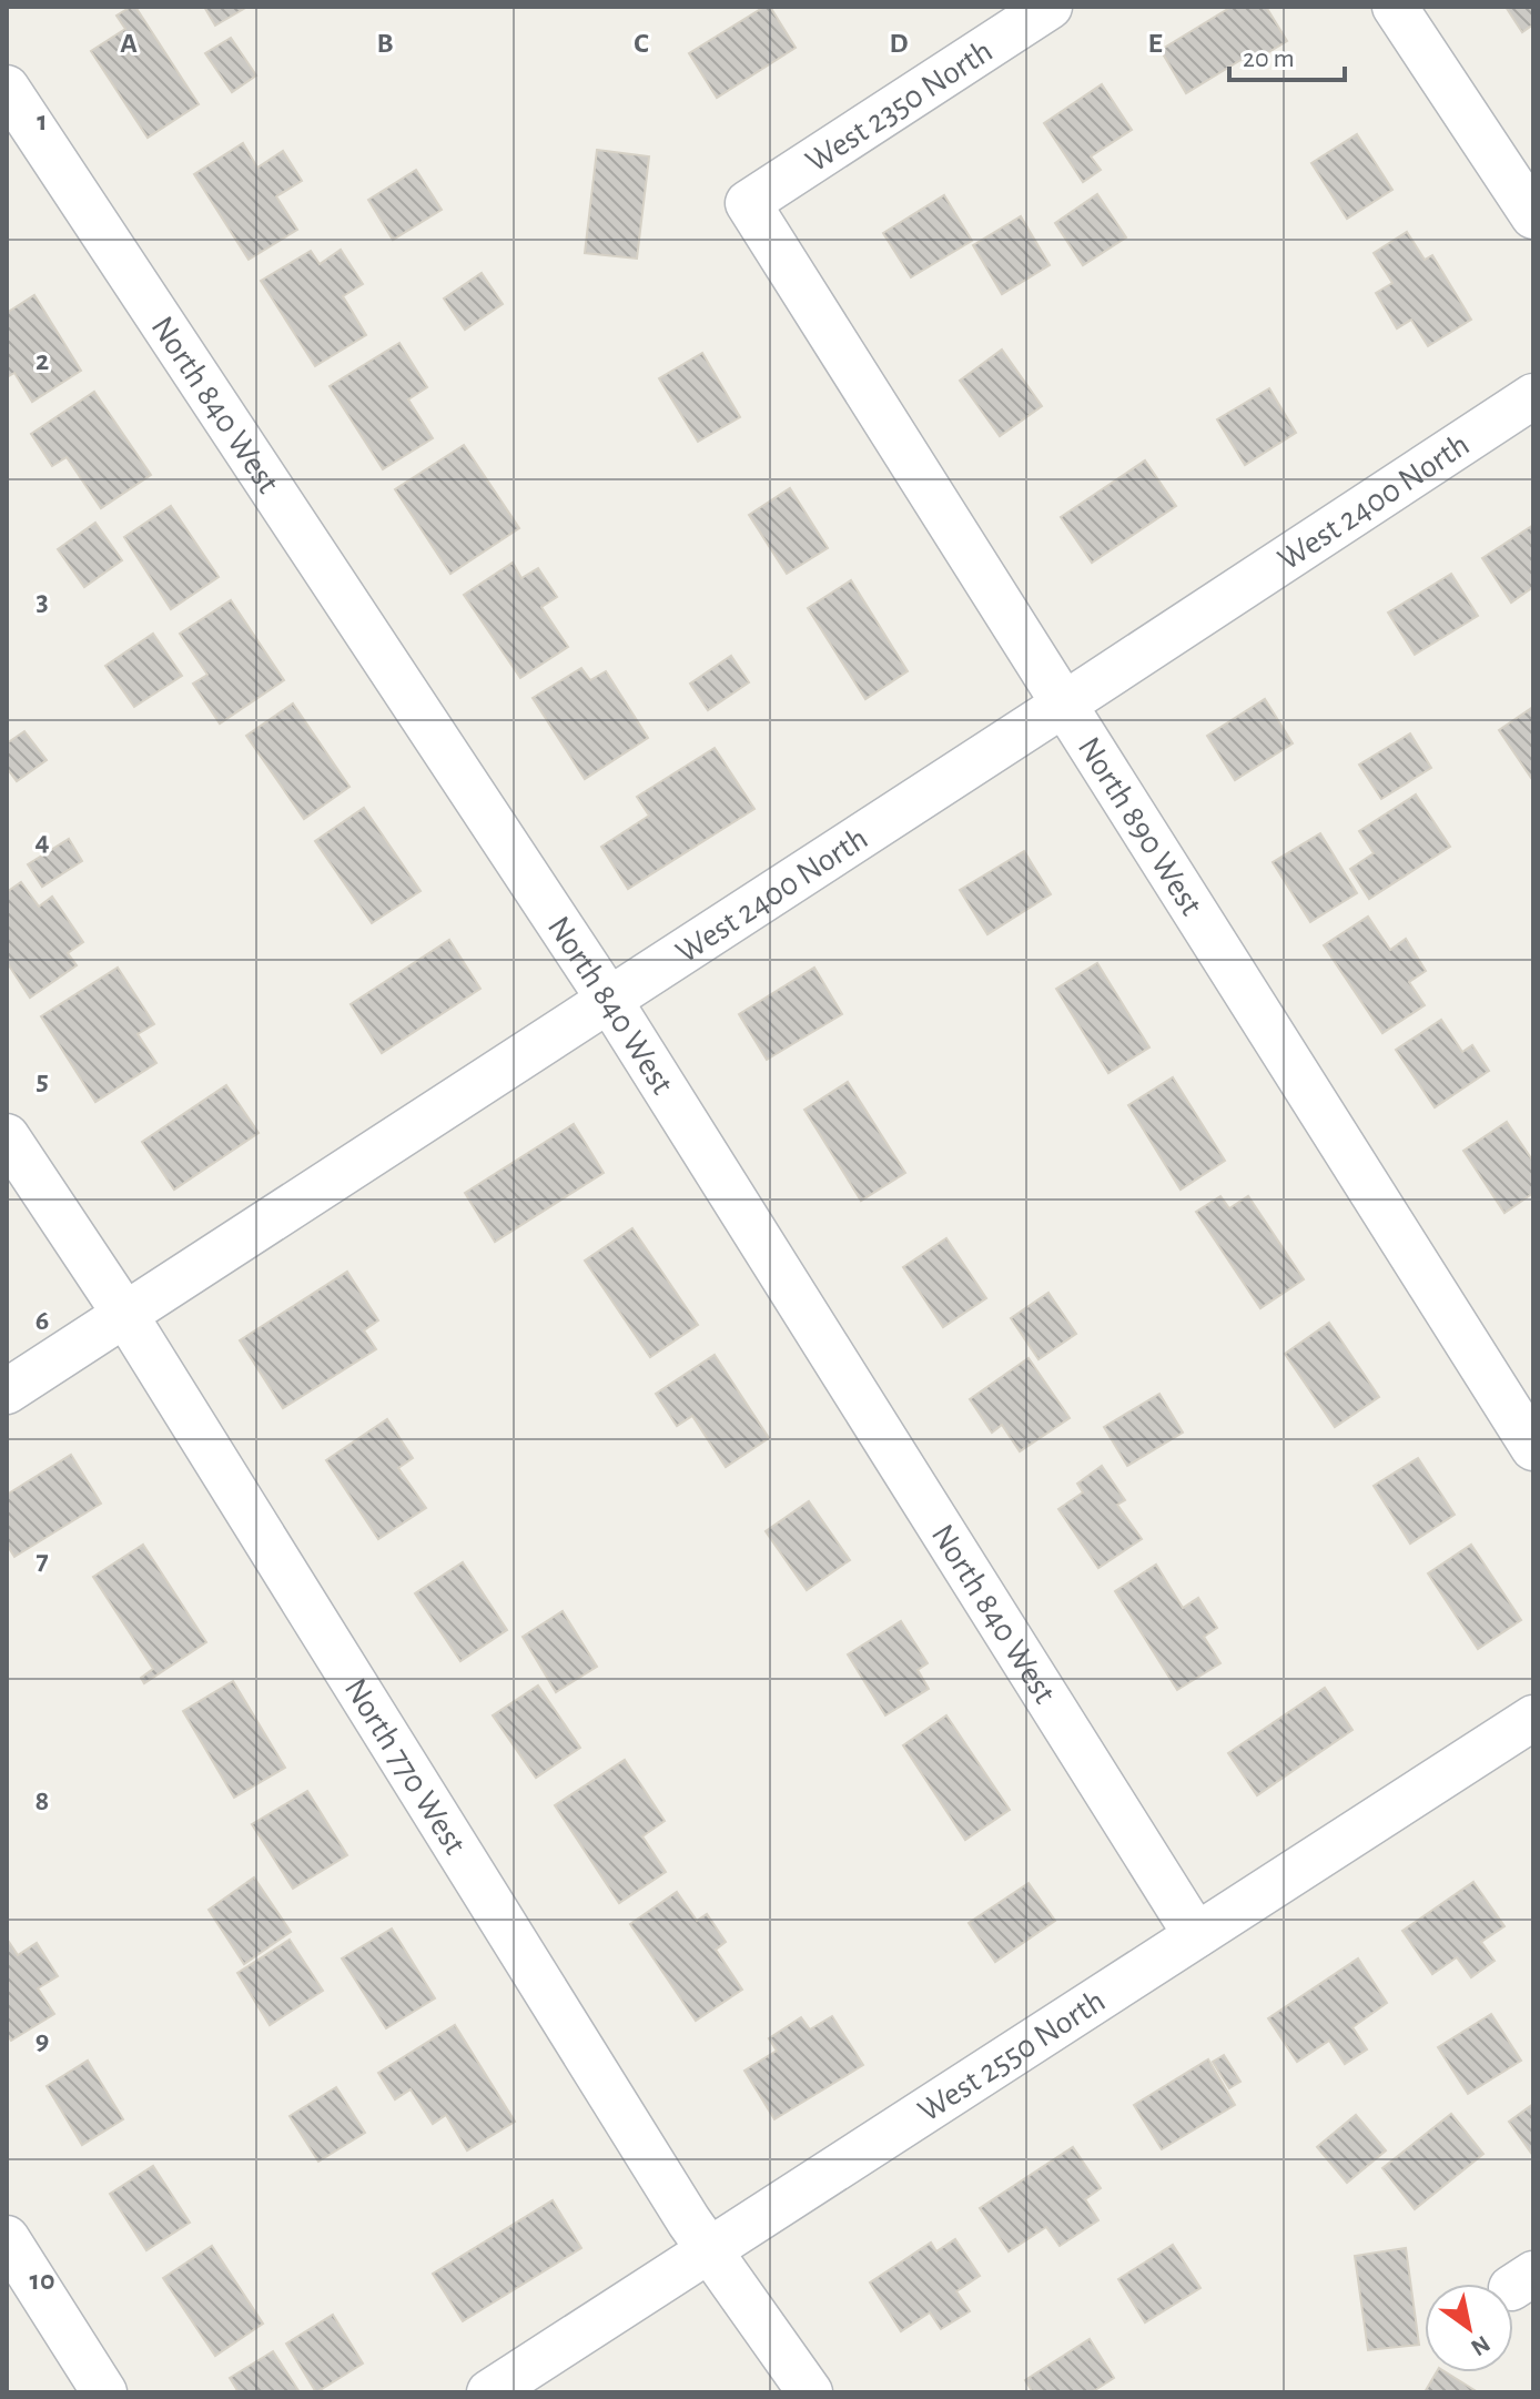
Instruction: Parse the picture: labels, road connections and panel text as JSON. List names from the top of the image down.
{
  "streets": {
    "street": [
      "West 2350 North",
      "North 840 West",
      "West 2400 North",
      "North 890 West",
      "North 770 West",
      "West 2550 North"
    ]
  },
  "crossings": [
    ["West 2350 North", "North 890 West"],
    ["North 840 West", "West 2400 North"],
    ["North 840 West", "West 2550 North"],
    ["West 2400 North", "North 890 West"],
    ["West 2400 North", "North 770 West"],
    ["North 770 West", "West 2550 North"]
  ],
  "scale_bar": "20 m",
  "north": "bottom right",
  "grid": {
    "columns": [
      "A",
      "B",
      "C",
      "D",
      "E"
    ],
    "rows": [
      "1",
      "2",
      "3",
      "4",
      "5",
      "6",
      "7",
      "8",
      "9",
      "10"
    ]
  }
}
